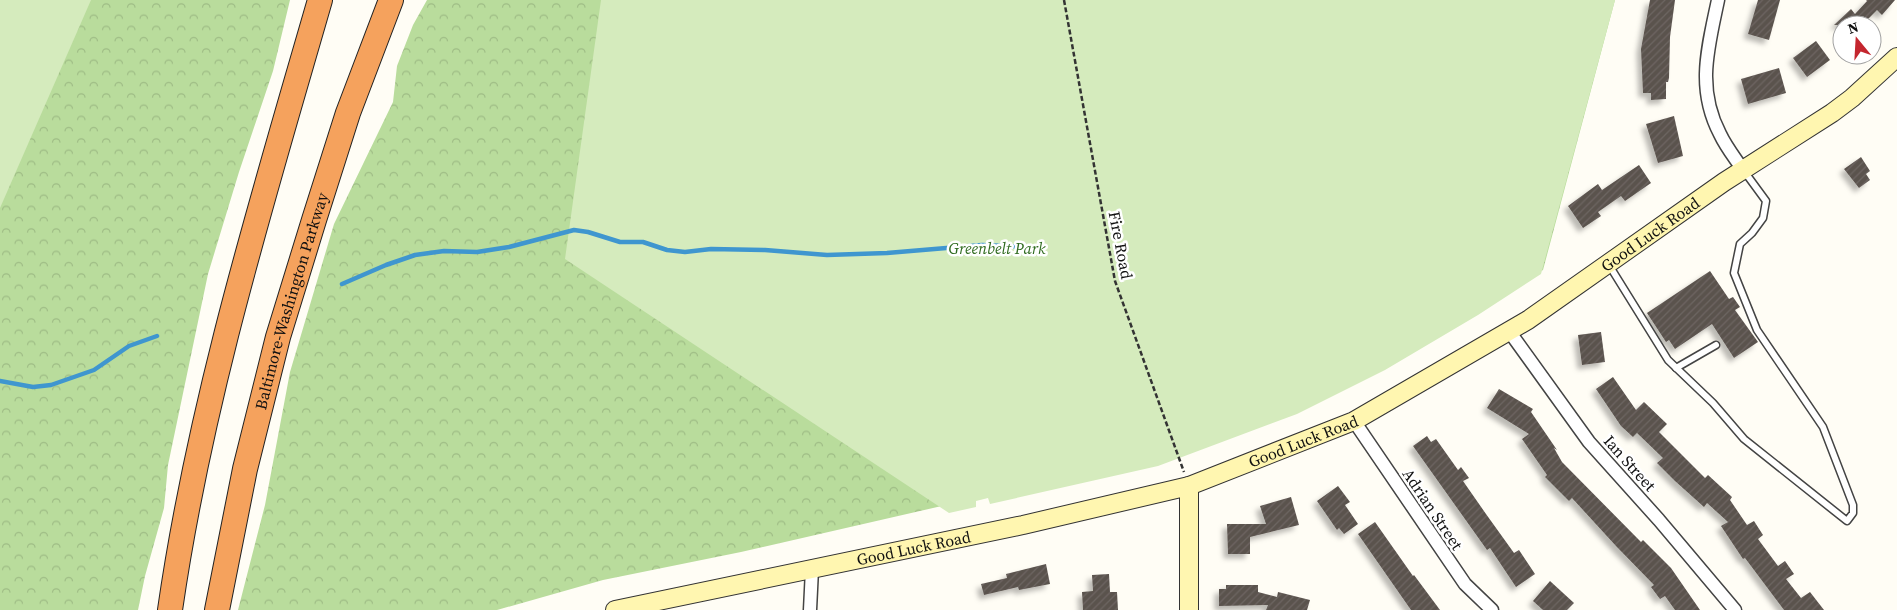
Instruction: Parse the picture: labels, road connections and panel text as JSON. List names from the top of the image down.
{
  "streets": {
    "highway": ["Baltimore-Washington Parkway"],
    "main road": ["Good Luck Road"],
    "street": ["Ian Street", "Adrian Street"],
    "path": ["Fire Road"]
  },
  "crossings": [
    ["Good Luck Road", "Fire Road"],
    ["Good Luck Road", "Ian Street"],
    ["Good Luck Road", "Adrian Street"]
  ],
  "parks": ["Greenbelt Park"],
  "north": "top"
}
